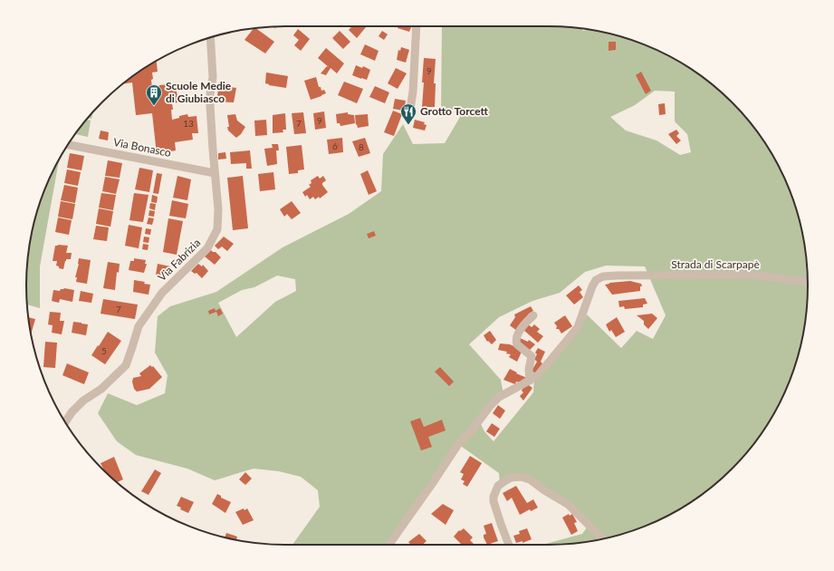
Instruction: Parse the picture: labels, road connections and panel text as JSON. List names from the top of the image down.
{
  "streets": {
    "street": ["Via Bonasco", "Via Fabrizia", "Strada di Scarpapè"]
  },
  "crossings": [
    ["Via Bonasco", "Via Fabrizia"]
  ],
  "places": {
    "building": ["Scuole Medie di Giubiasco"],
    "restaurant": ["Grotto Torcett"]
  },
  "house_numbers": [
    "9",
    "9",
    "13",
    "7",
    "6",
    "8",
    "7",
    "5"
  ]
}
